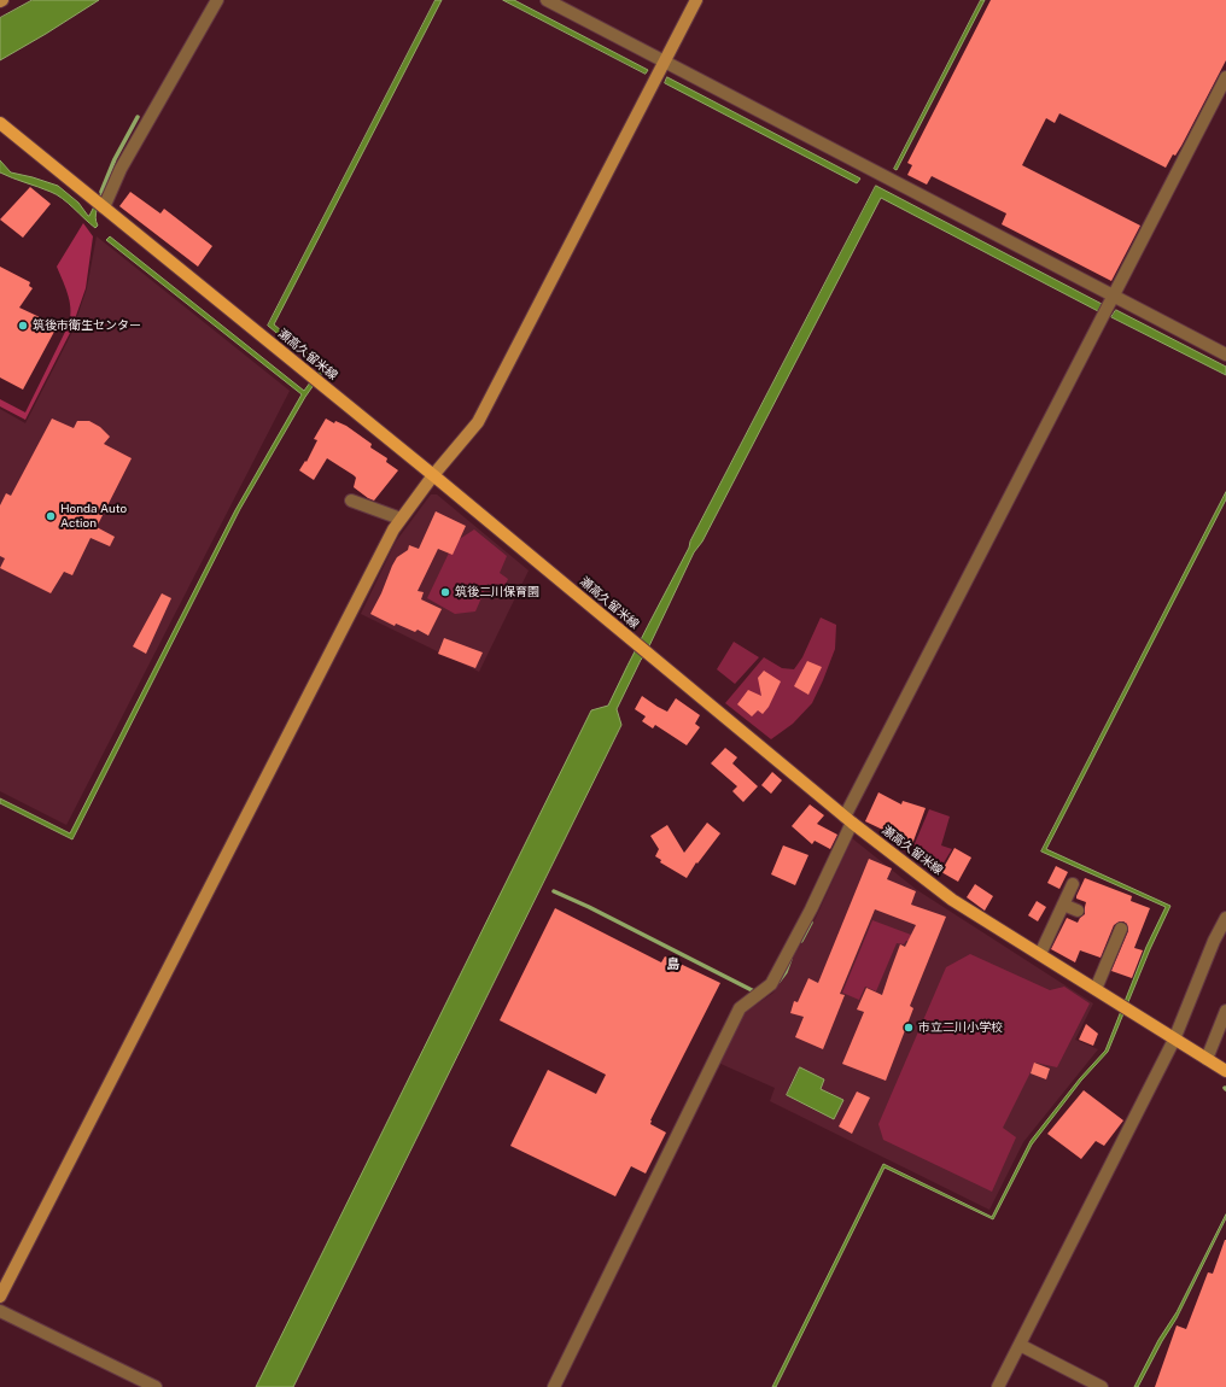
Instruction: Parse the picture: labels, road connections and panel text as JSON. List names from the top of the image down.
{
  "streets": {
    "main road": ["瀬高久留米線"]
  },
  "districts": ["島"],
  "places": [
    "筑後市衛生センター",
    "Honda Auto Action",
    "筑後二川保育園",
    "市立二川小学校"
  ]
}
